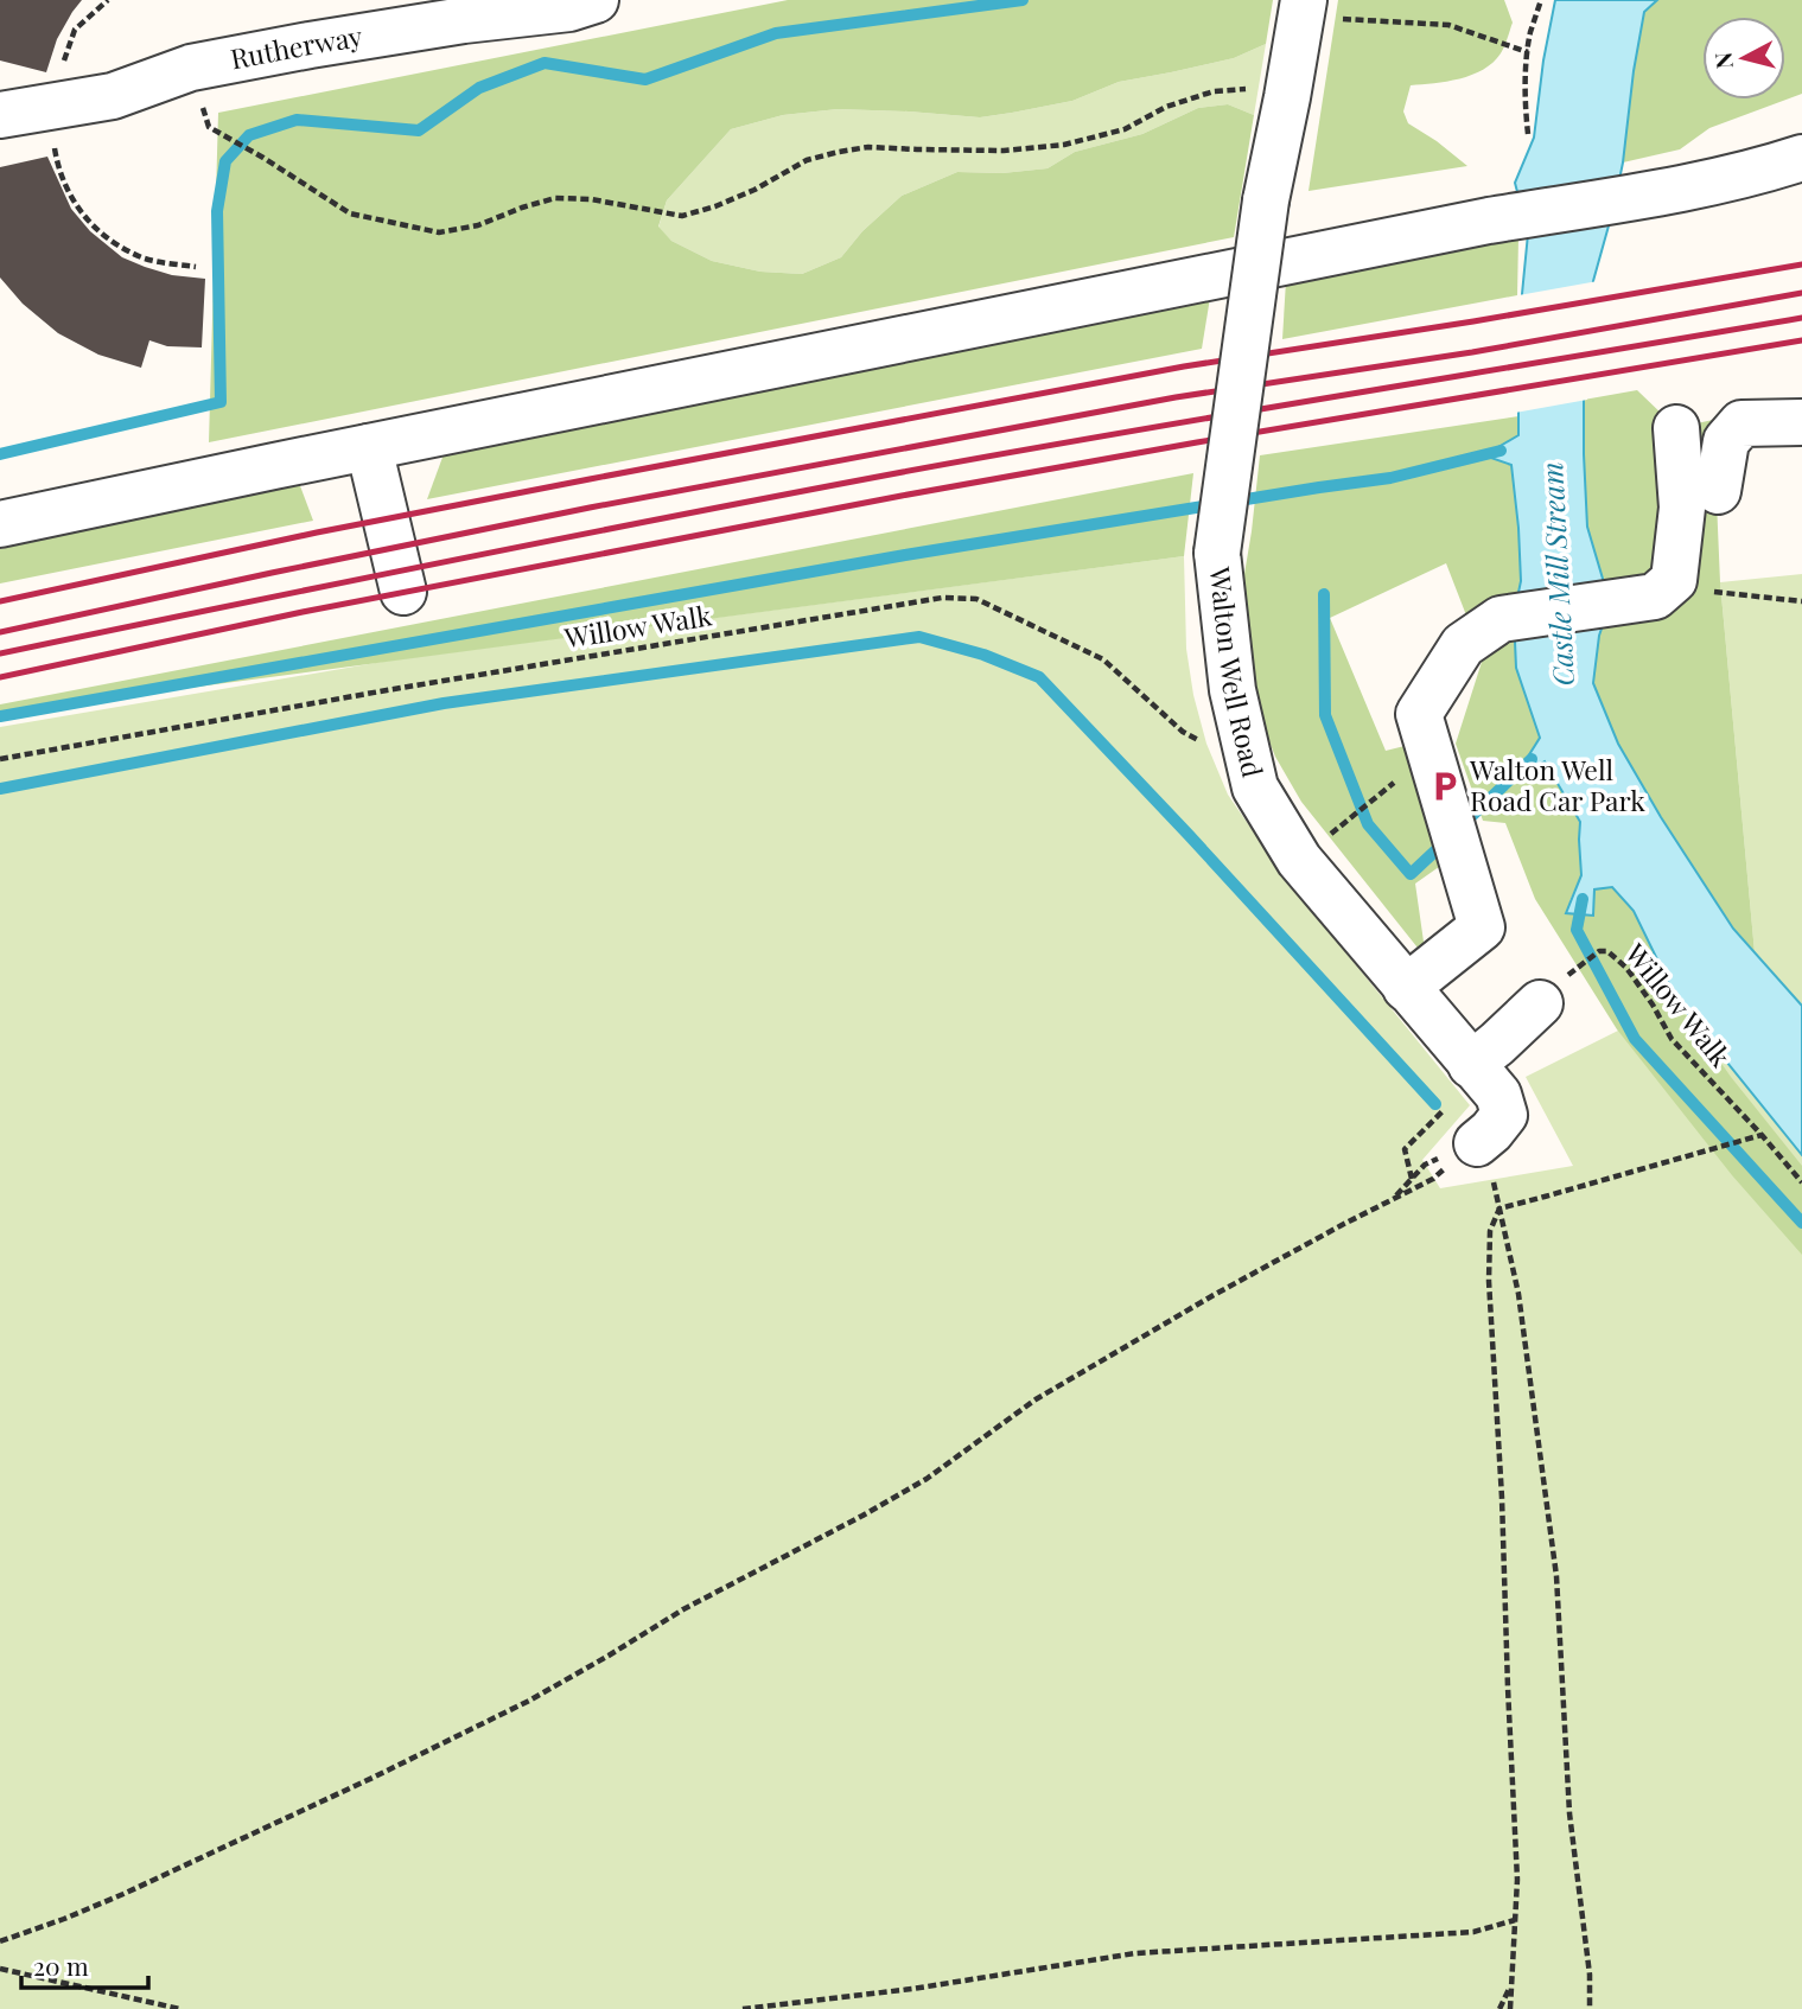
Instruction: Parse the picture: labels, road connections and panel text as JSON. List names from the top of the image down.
{
  "streets": {
    "street": ["Rutherway", "Walton Well Road"],
    "path": ["Willow Walk"]
  },
  "crossings": [
    ["Willow Walk", "Walton Well Road"]
  ],
  "water": ["Castle Mill Stream"],
  "places": {
    "parking": ["Walton Well Road Car Park"]
  },
  "scale_bar": "20 m",
  "north": "left"
}
